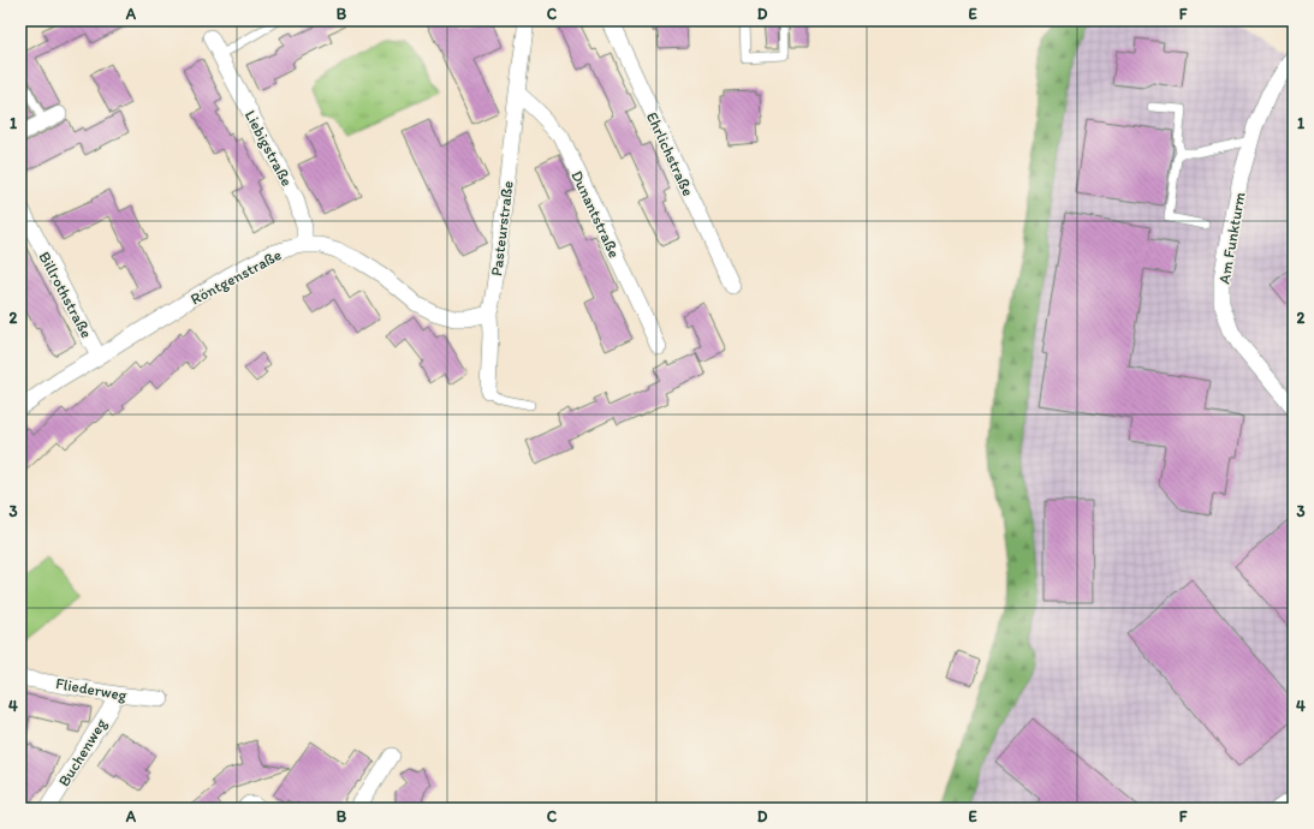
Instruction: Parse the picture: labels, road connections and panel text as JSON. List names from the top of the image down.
{
  "streets": {
    "street": [
      "Liebigstraße",
      "Ehrlichstraße",
      "Dunantstraße",
      "Pasteurstraße",
      "Am Funkturm",
      "Röntgenstraße",
      "Billrothstraße",
      "Fliederweg",
      "Buchenweg"
    ]
  },
  "crossings": [
    ["Liebigstraße", "Röntgenstraße"],
    ["Dunantstraße", "Pasteurstraße"],
    ["Pasteurstraße", "Röntgenstraße"],
    ["Röntgenstraße", "Billrothstraße"],
    ["Fliederweg", "Buchenweg"]
  ],
  "grid": {
    "columns": [
      "A",
      "B",
      "C",
      "D",
      "E",
      "F"
    ],
    "rows": [
      "1",
      "2",
      "3",
      "4"
    ]
  }
}
